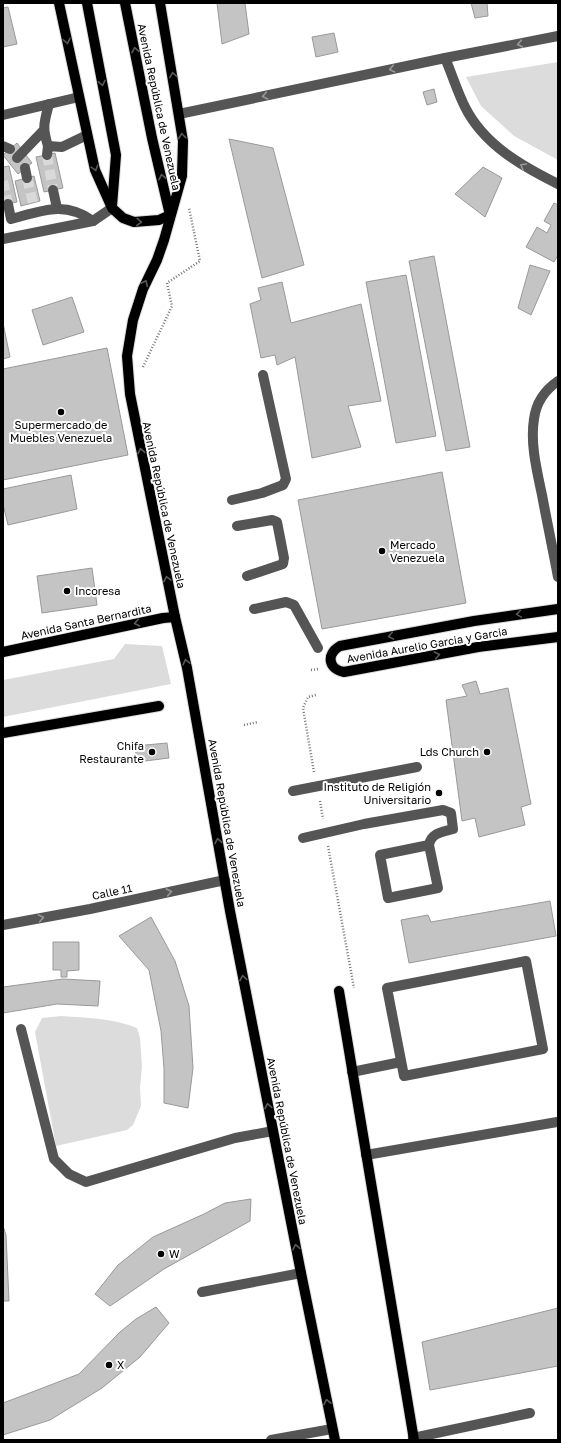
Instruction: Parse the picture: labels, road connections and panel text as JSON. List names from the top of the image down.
{
  "streets": {
    "main road": ["Avenida República de Venezuela", "Avenida Santa Bernardita", "Avenida Aurelio Garcia y Garcia"],
    "street": ["Calle 11"]
  },
  "crossings": [
    ["Avenida República de Venezuela", "Avenida Santa Bernardita"],
    ["Avenida República de Venezuela", "Calle 11"]
  ],
  "one_way": ["Calle 11"],
  "places": [
    "Supermercado de Muebles Venezuela",
    "Mercado Venezuela",
    "Incoresa",
    "Chifa Restaurante",
    "Lds Church",
    "Instituto de Religión Universitario",
    "W",
    "X"
  ]
}
